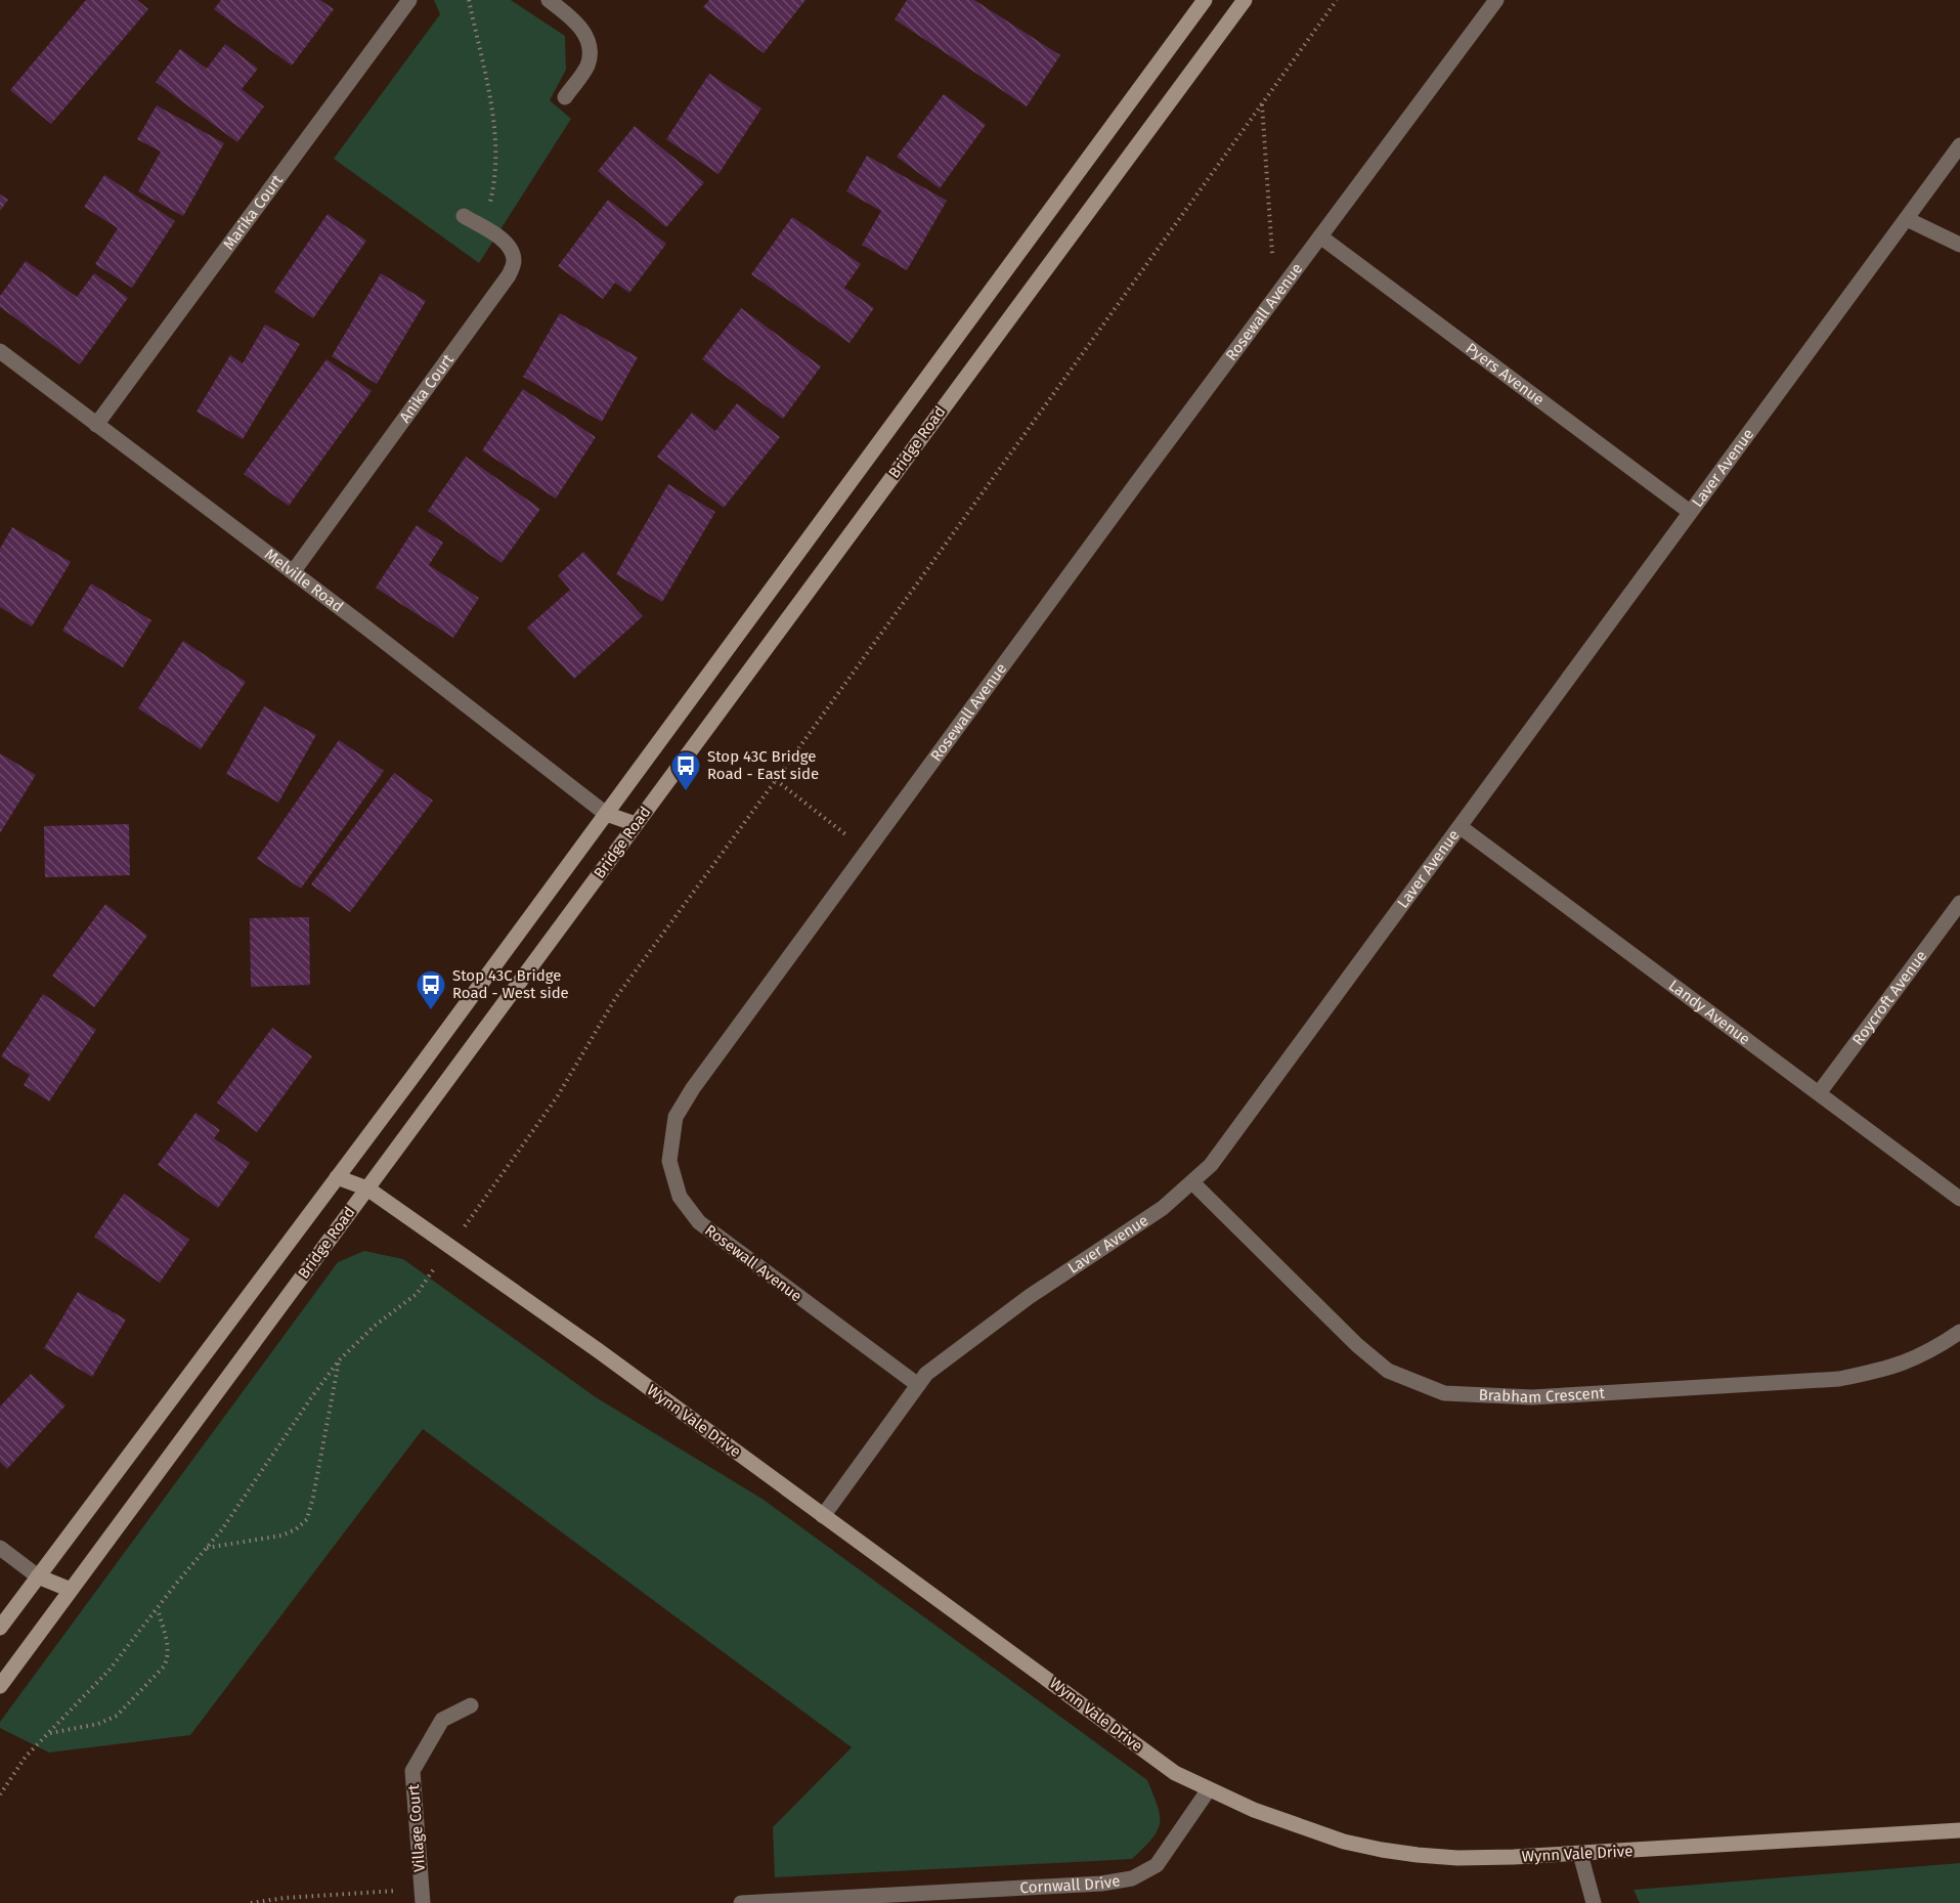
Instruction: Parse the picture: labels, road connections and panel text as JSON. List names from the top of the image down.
{
  "streets": {
    "main road": ["Bridge Road", "Wynn Vale Drive"],
    "street": [
      "Marika Court",
      "Rosewall Avenue",
      "Pyers Avenue",
      "Anika Court",
      "Laver Avenue",
      "Melville Road",
      "Roycroft Avenue",
      "Landy Avenue",
      "Brabham Crescent",
      "Village Court",
      "Cornwall Drive"
    ]
  },
  "crossings": [
    ["Marika Court", "Melville Road"],
    ["Rosewall Avenue", "Pyers Avenue"],
    ["Rosewall Avenue", "Laver Avenue"],
    ["Pyers Avenue", "Laver Avenue"],
    ["Anika Court", "Melville Road"],
    ["Bridge Road", "Melville Road"],
    ["Bridge Road", "Wynn Vale Drive"],
    ["Laver Avenue", "Landy Avenue"],
    ["Laver Avenue", "Brabham Crescent"],
    ["Laver Avenue", "Wynn Vale Drive"],
    ["Roycroft Avenue", "Landy Avenue"],
    ["Wynn Vale Drive", "Cornwall Drive"]
  ],
  "places": {
    "bus stop": ["Stop 43C Bridge Road - East side", "Stop 43C Bridge Road - West side"]
  }
}
